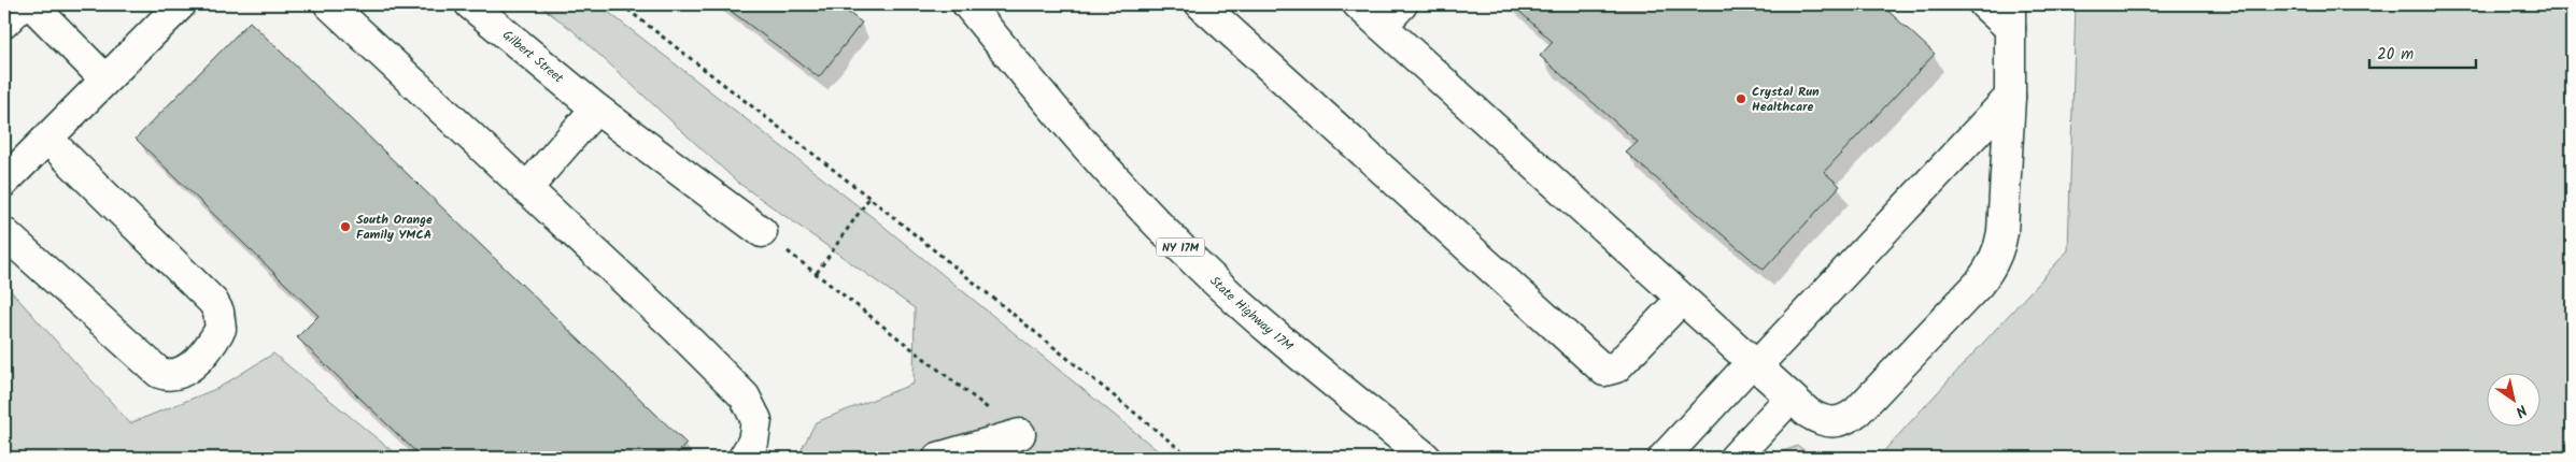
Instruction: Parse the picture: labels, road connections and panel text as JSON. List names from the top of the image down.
{
  "streets": {
    "main road": ["Gilbert Street", "NY 17M", "State Highway 17M"]
  },
  "places": ["Crystal Run Healthcare", "South Orange Family YMCA"],
  "scale_bar": "20 m",
  "north": "bottom right"
}
